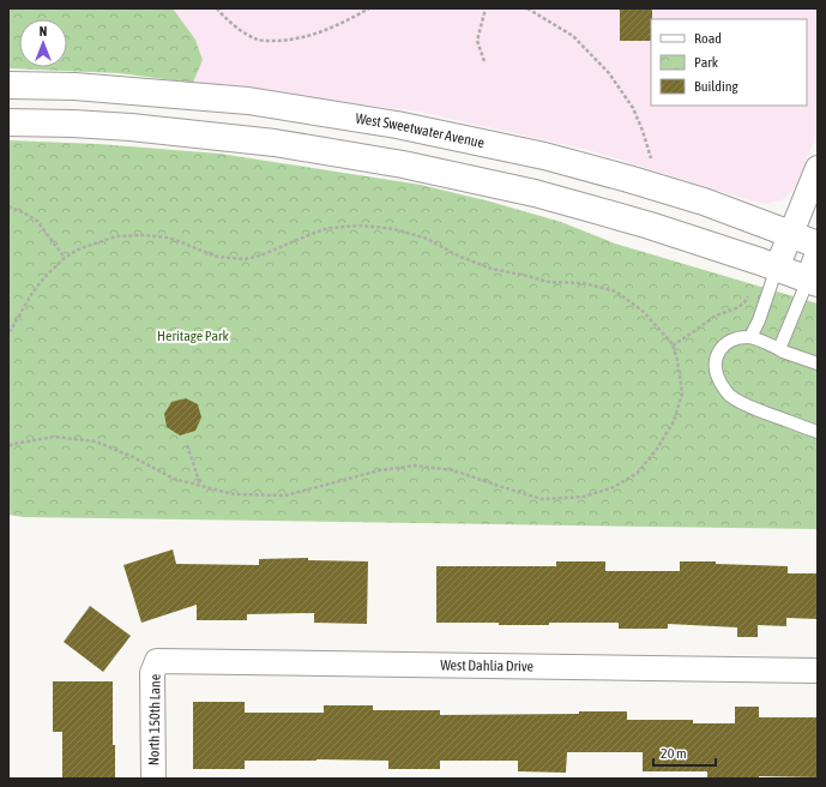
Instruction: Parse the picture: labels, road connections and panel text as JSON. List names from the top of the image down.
{
  "streets": {
    "street": ["West Sweetwater Avenue", "West Dahlia Drive", "North 150th Lane"]
  },
  "crossings": [
    ["West Dahlia Drive", "North 150th Lane"]
  ],
  "parks": ["Heritage Park"],
  "legend": ["Road", "Park", "Building"],
  "scale_bar": "20 m",
  "north": "top"
}
